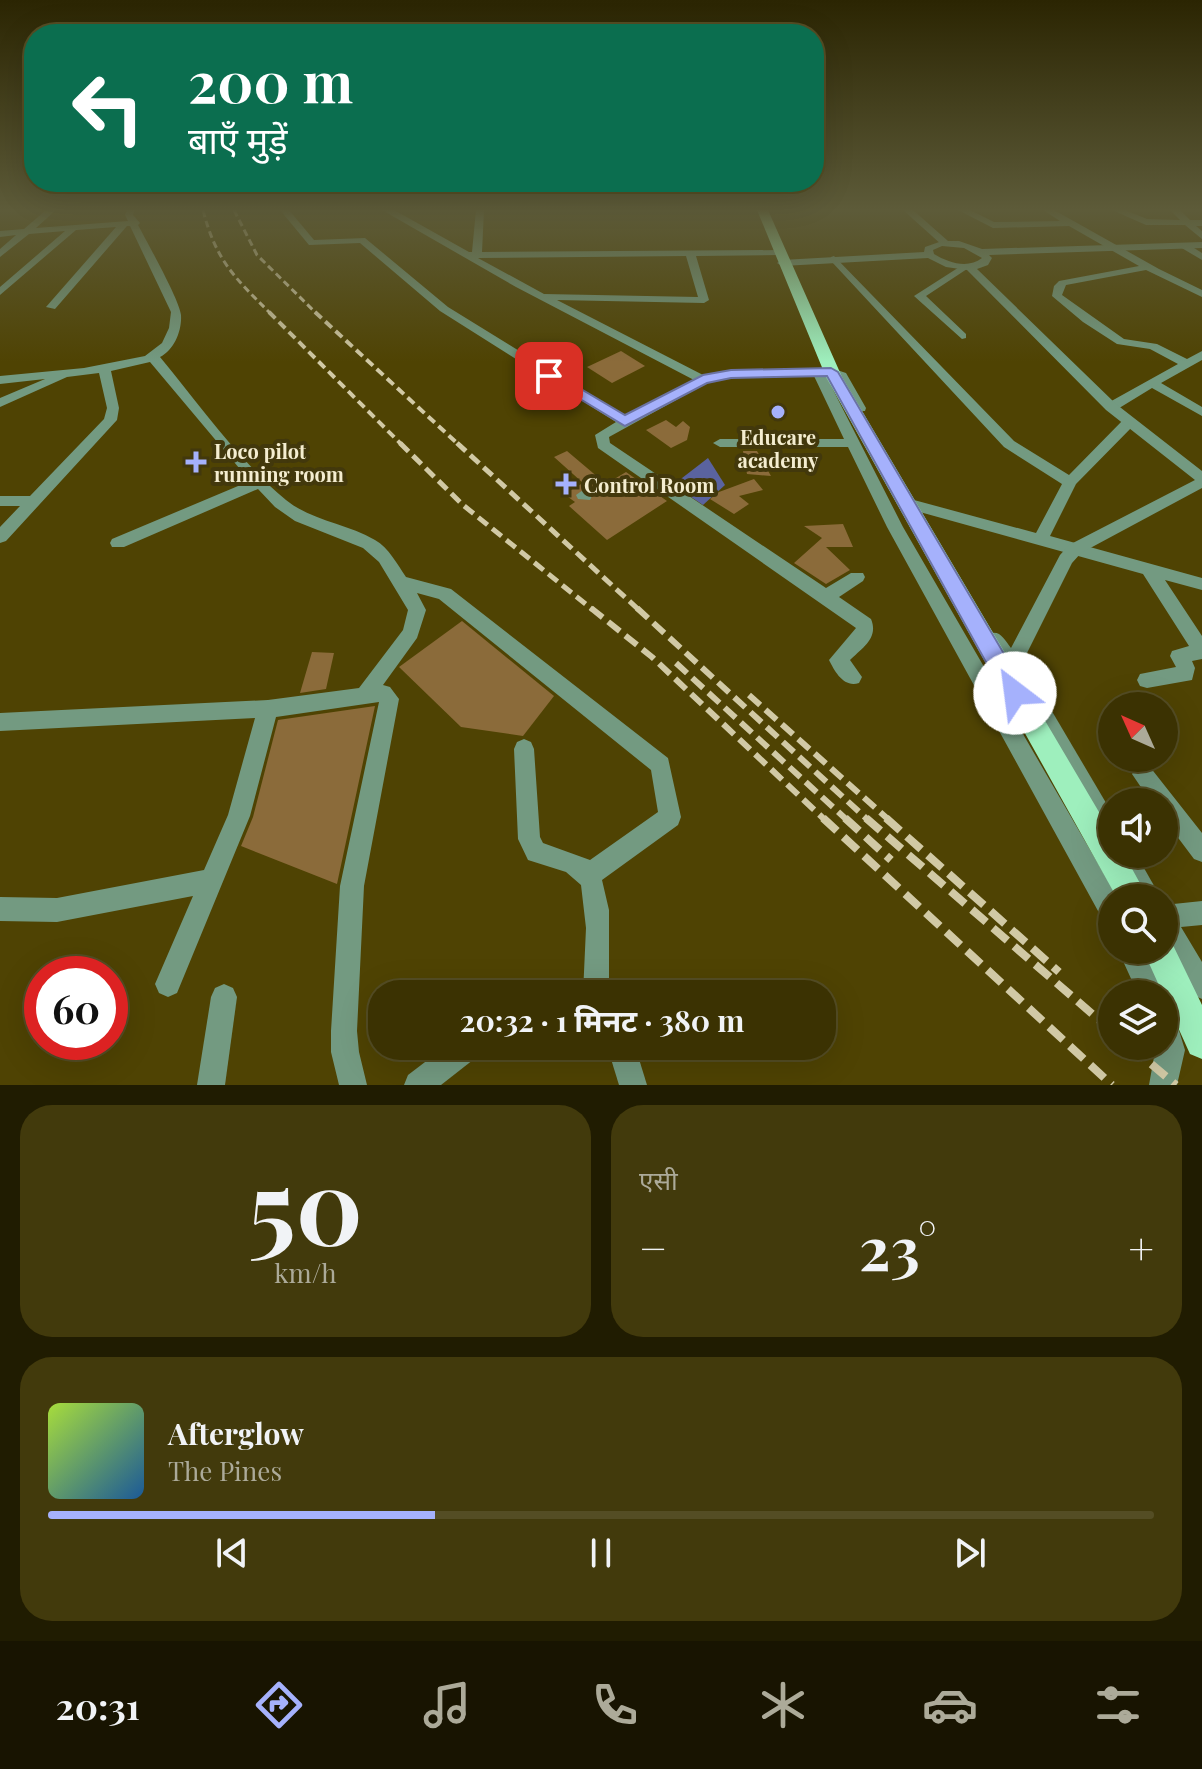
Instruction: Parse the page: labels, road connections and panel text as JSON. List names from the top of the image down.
{
  "places": {
    "other": ["Educare academy"],
    "health": ["Loco pilot running room", "Control Room"]
  },
  "north": "top left",
  "page": {
    "turn": ["200 m", "बाएँ मुड़ें"],
    "limit": "60",
    "trip": "20:32 · 1 मिनट · 380 m",
    "tile": [
      ["50", "km/h"],
      "एसी"
    ],
    "heat": ["−", "23°", "+"],
    "song": ["Afterglow", "The Pines"],
    "tabs": "20:31"
  }
}
